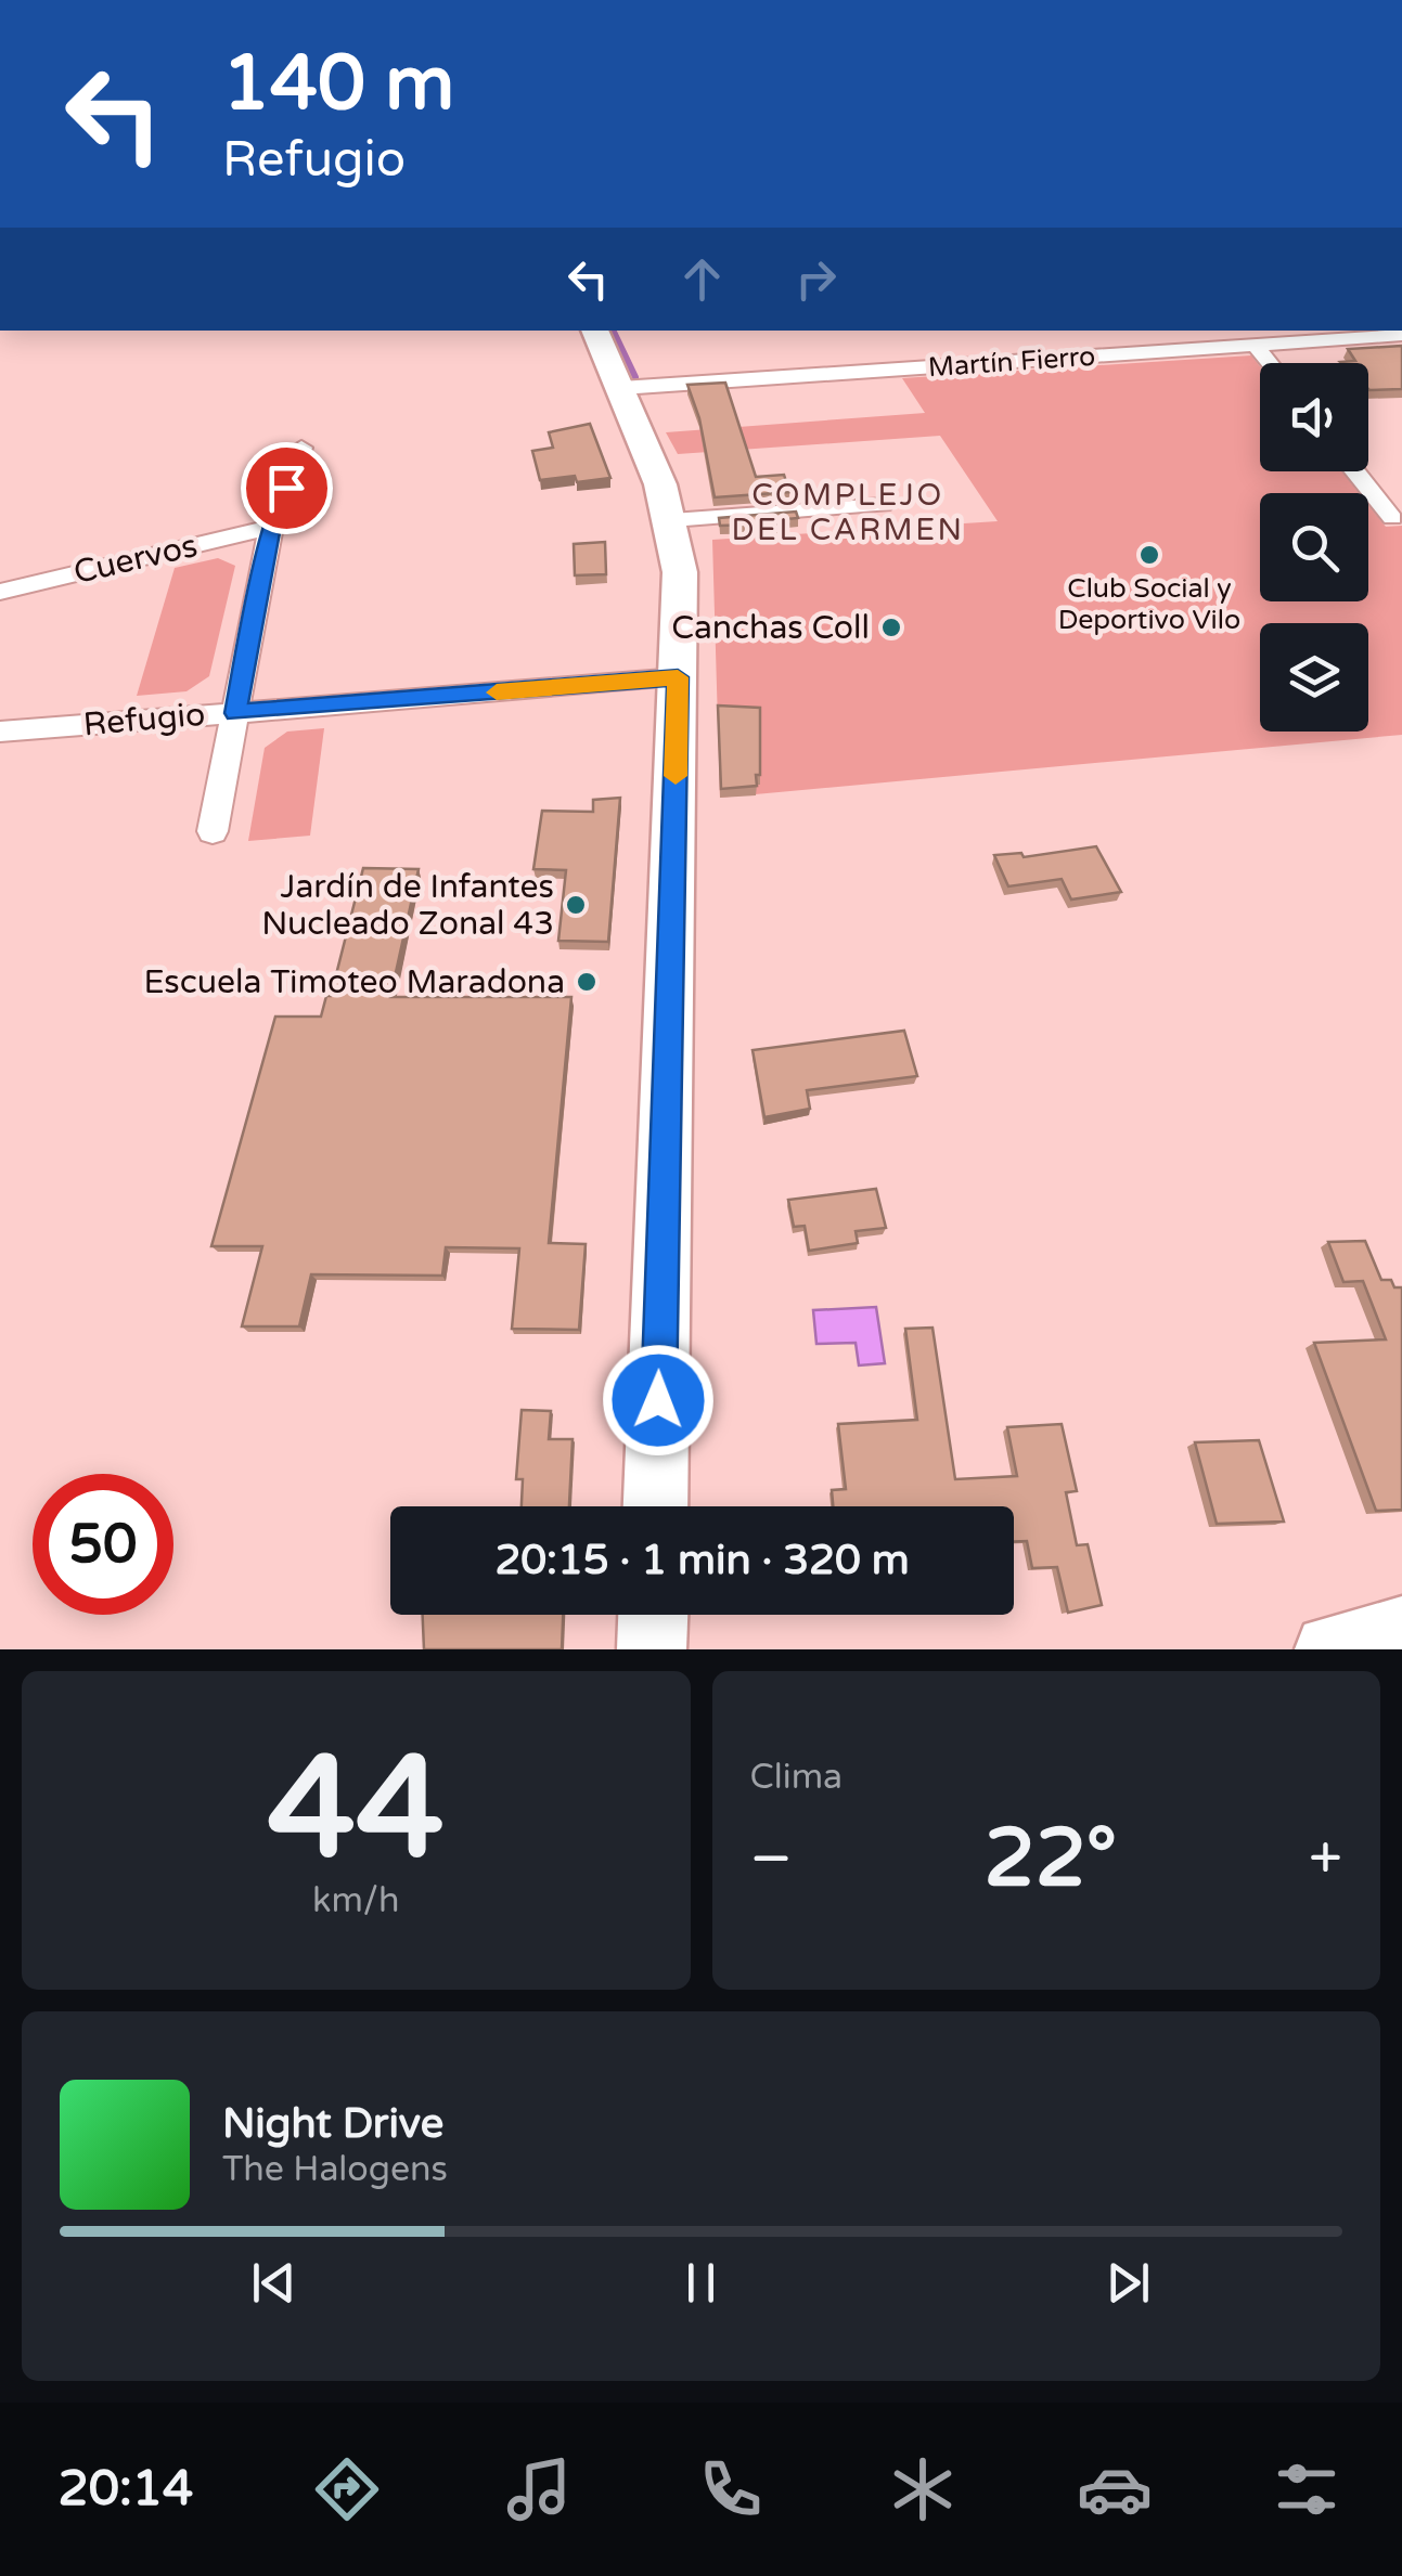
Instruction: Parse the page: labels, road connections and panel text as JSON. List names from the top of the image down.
{
  "streets": {
    "street": ["Martín Fierro", "Cuervos", "Refugio"]
  },
  "districts": ["COMPLEJO DEL CARMEN"],
  "places": [
    "Club Social y Deportivo Vilo",
    "Canchas Coll",
    "Jardín de Infantes Nucleado Zonal 43",
    "Escuela Timoteo Maradona"
  ],
  "page": {
    "turn": ["140 m", "Refugio"],
    "limit": "50",
    "trip": "20:15 · 1 min · 320 m",
    "tile": [
      ["44", "km/h"],
      "Clima"
    ],
    "heat": ["−", "22°", "+"],
    "song": ["Night Drive", "The Halogens"],
    "tabs": "20:14"
  }
}
